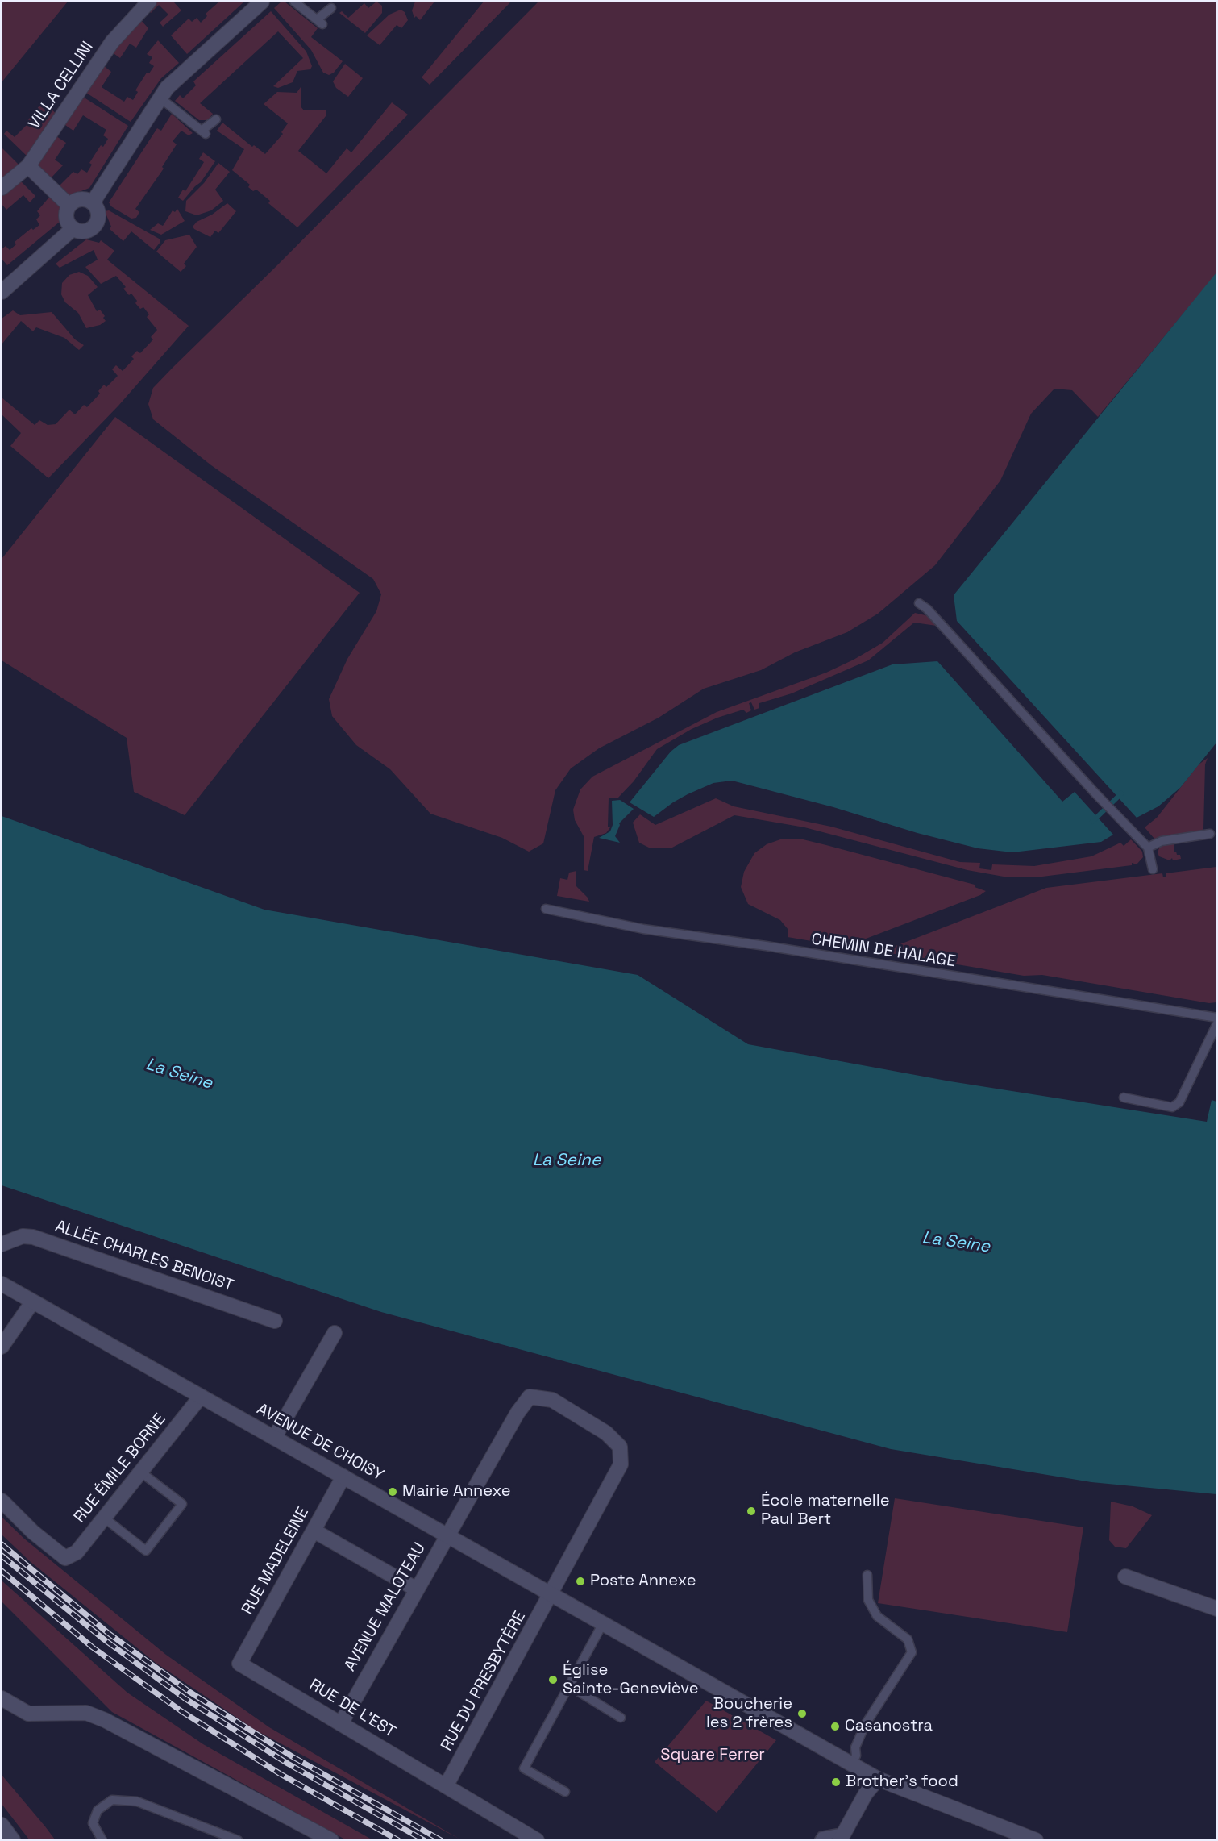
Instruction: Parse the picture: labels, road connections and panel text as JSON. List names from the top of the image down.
{
  "streets": {
    "street": [
      "VILLA CELLINI",
      "ALLÉE CHARLES BENOIST",
      "AVENUE DE CHOISY",
      "RUE ÉMILE BORNE",
      "RUE MADELEINE",
      "AVENUE MALOTEAU",
      "RUE DU PRESBYTÈRE",
      "RUE DE L'EST"
    ],
    "lane": ["CHEMIN DE HALAGE"]
  },
  "crossings": [
    ["AVENUE DE CHOISY", "RUE ÉMILE BORNE"],
    ["AVENUE DE CHOISY", "RUE MADELEINE"],
    ["AVENUE DE CHOISY", "AVENUE MALOTEAU"],
    ["AVENUE DE CHOISY", "RUE DU PRESBYTÈRE"],
    ["RUE MADELEINE", "RUE DE L'EST"],
    ["AVENUE MALOTEAU", "RUE DU PRESBYTÈRE"],
    ["AVENUE MALOTEAU", "RUE DE L'EST"],
    ["RUE DU PRESBYTÈRE", "RUE DE L'EST"]
  ],
  "water": ["La Seine"],
  "parks": ["Square Ferrer"],
  "places": [
    "Mairie Annexe",
    "École maternelle Paul Bert",
    "Poste Annexe",
    "Église Sainte-Geneviève",
    "Boucherie les 2 frères",
    "Casanostra",
    "Brother's food"
  ]
}
